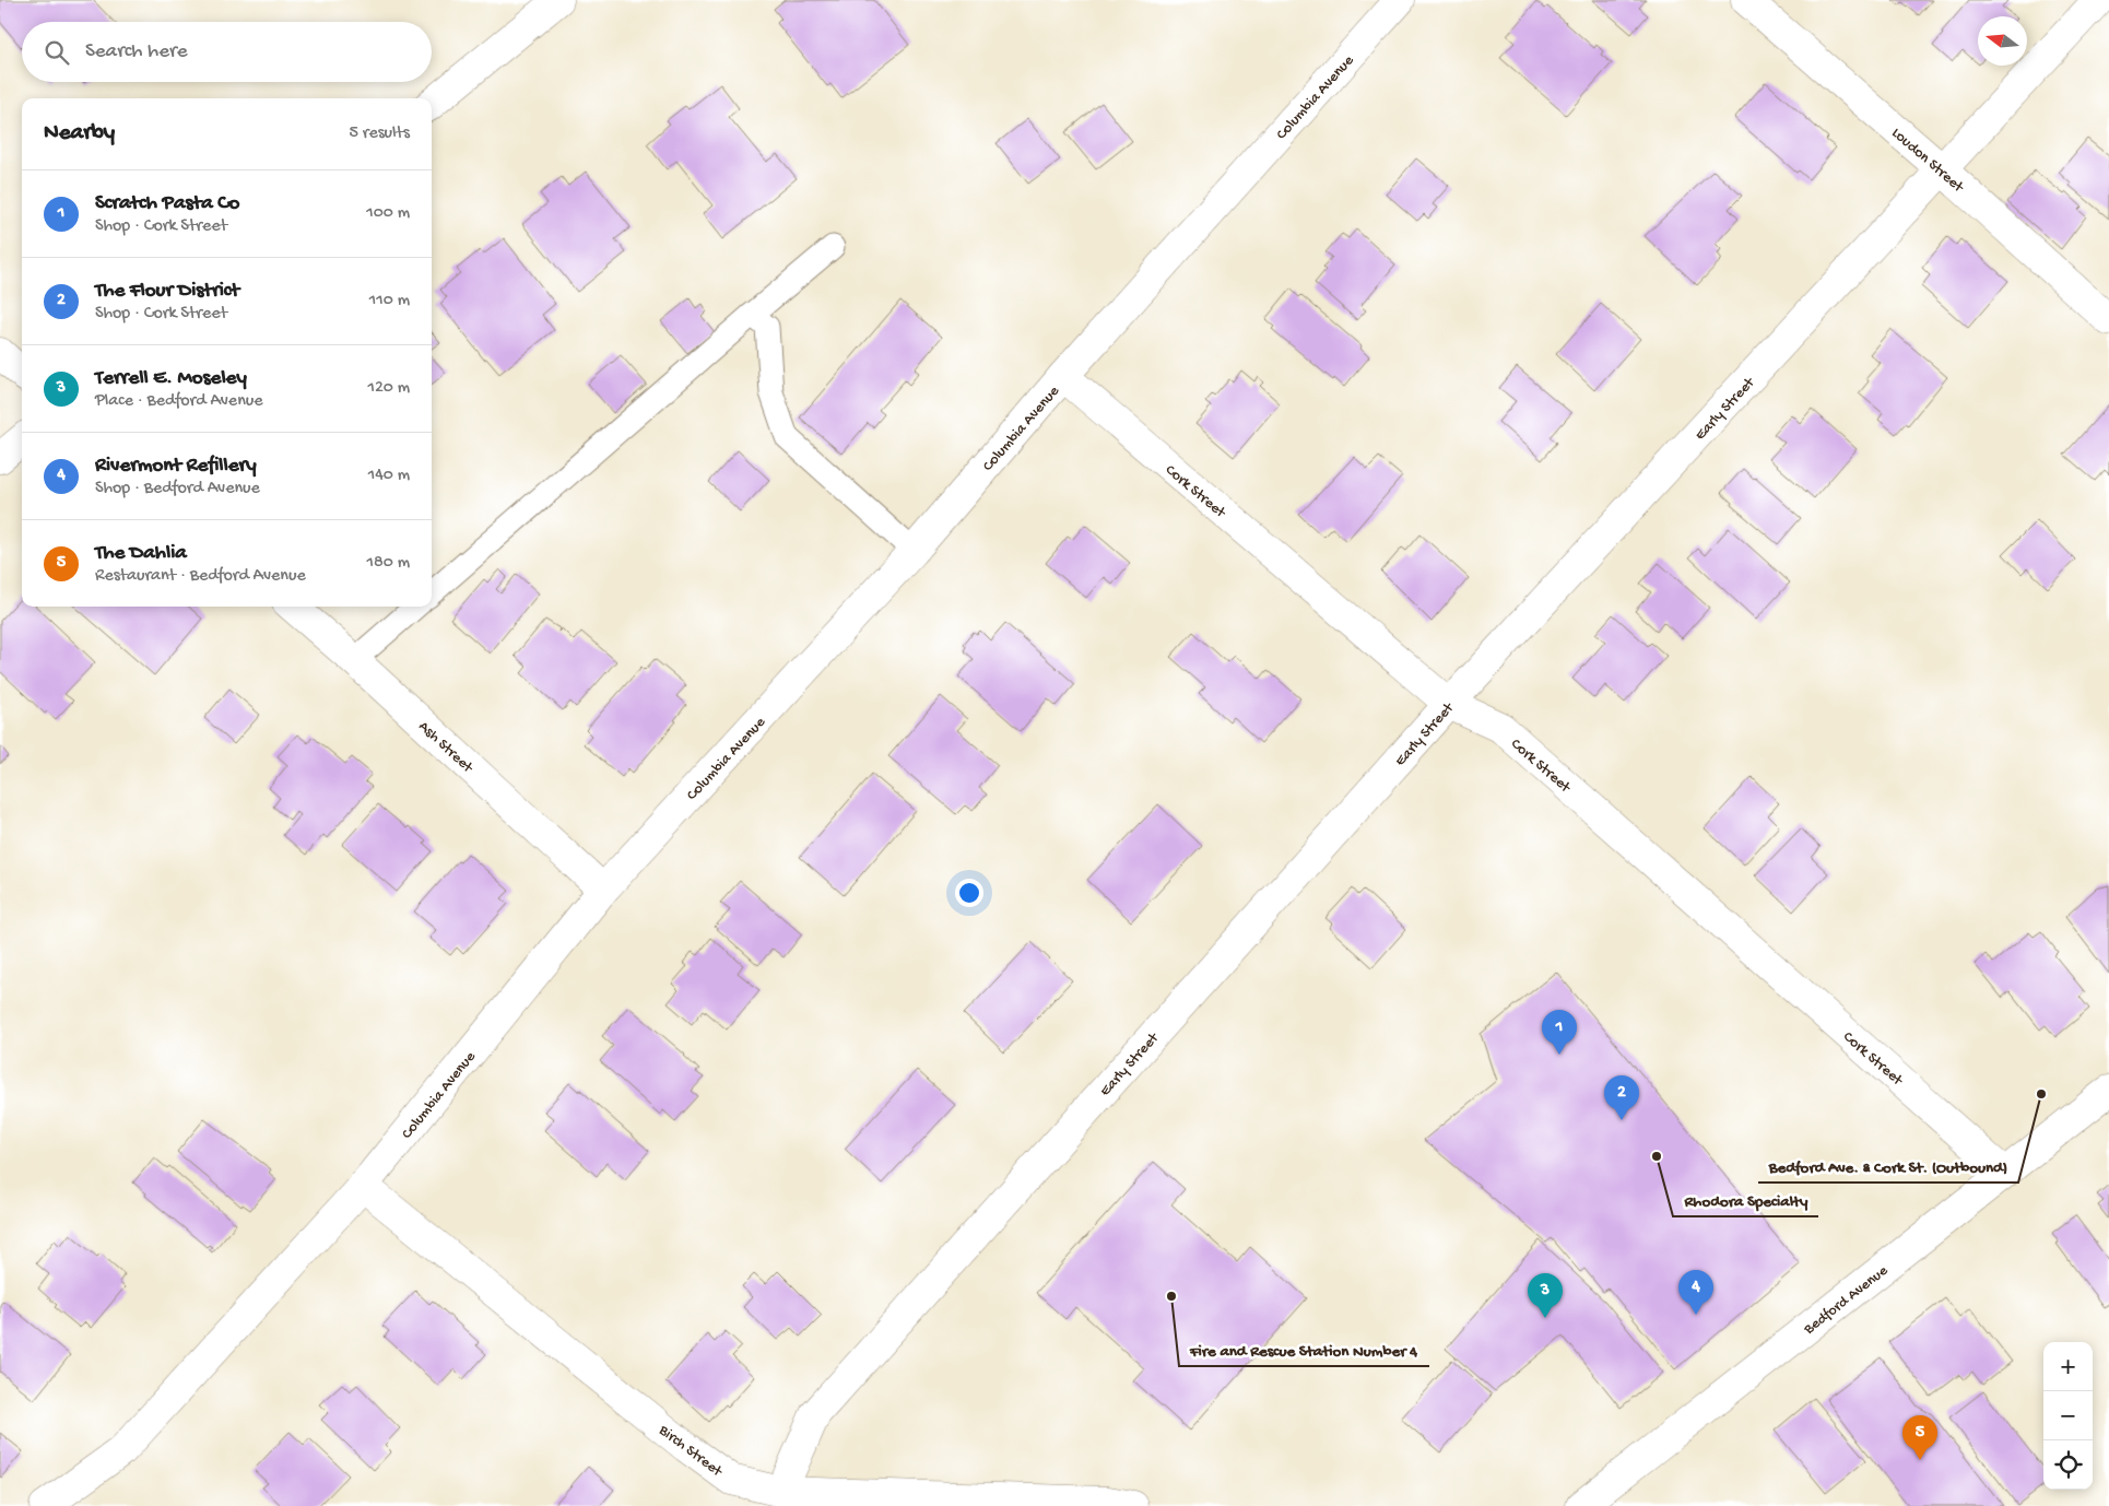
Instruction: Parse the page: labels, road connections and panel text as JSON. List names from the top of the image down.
{
  "streets": {
    "street": [
      "Columbia Avenue",
      "Loudon Street",
      "Early Street",
      "Cork Street",
      "Ash Street",
      "Bedford Avenue",
      "Birch Street"
    ]
  },
  "crossings": [
    ["Columbia Avenue", "Cork Street"],
    ["Columbia Avenue", "Ash Street"],
    ["Columbia Avenue", "Birch Street"],
    ["Loudon Street", "Early Street"],
    ["Early Street", "Cork Street"],
    ["Early Street", "Birch Street"],
    ["Cork Street", "Bedford Avenue"]
  ],
  "places": ["Bedford Ave. & Cork St. (Outbound)", "Rhodora Specialty", "Fire and Rescue Station Number 4"],
  "north": "left",
  "page": {
    "search": "Search here",
    "heading": ["Nearby", "5 results"],
    "list": [
      {
        "mark": "1",
        "name": "Scratch Pasta Co",
        "note": "Shop · Cork Street",
        "value": "100 m"
      },
      {
        "mark": "2",
        "name": "The Flour District",
        "note": "Shop · Cork Street",
        "value": "110 m"
      },
      {
        "mark": "3",
        "name": "Terrell E. Moseley",
        "note": "Place · Bedford Avenue",
        "value": "120 m"
      },
      {
        "mark": "4",
        "name": "Rivermont Refillery",
        "note": "Shop · Bedford Avenue",
        "value": "140 m"
      },
      {
        "mark": "5",
        "name": "The Dahlia",
        "note": "Restaurant · Bedford Avenue",
        "value": "180 m"
      }
    ],
    "pins": [
      "1",
      "2",
      "4",
      "3",
      "5"
    ],
    "map_buttons": ["+", "−"]
  }
}
